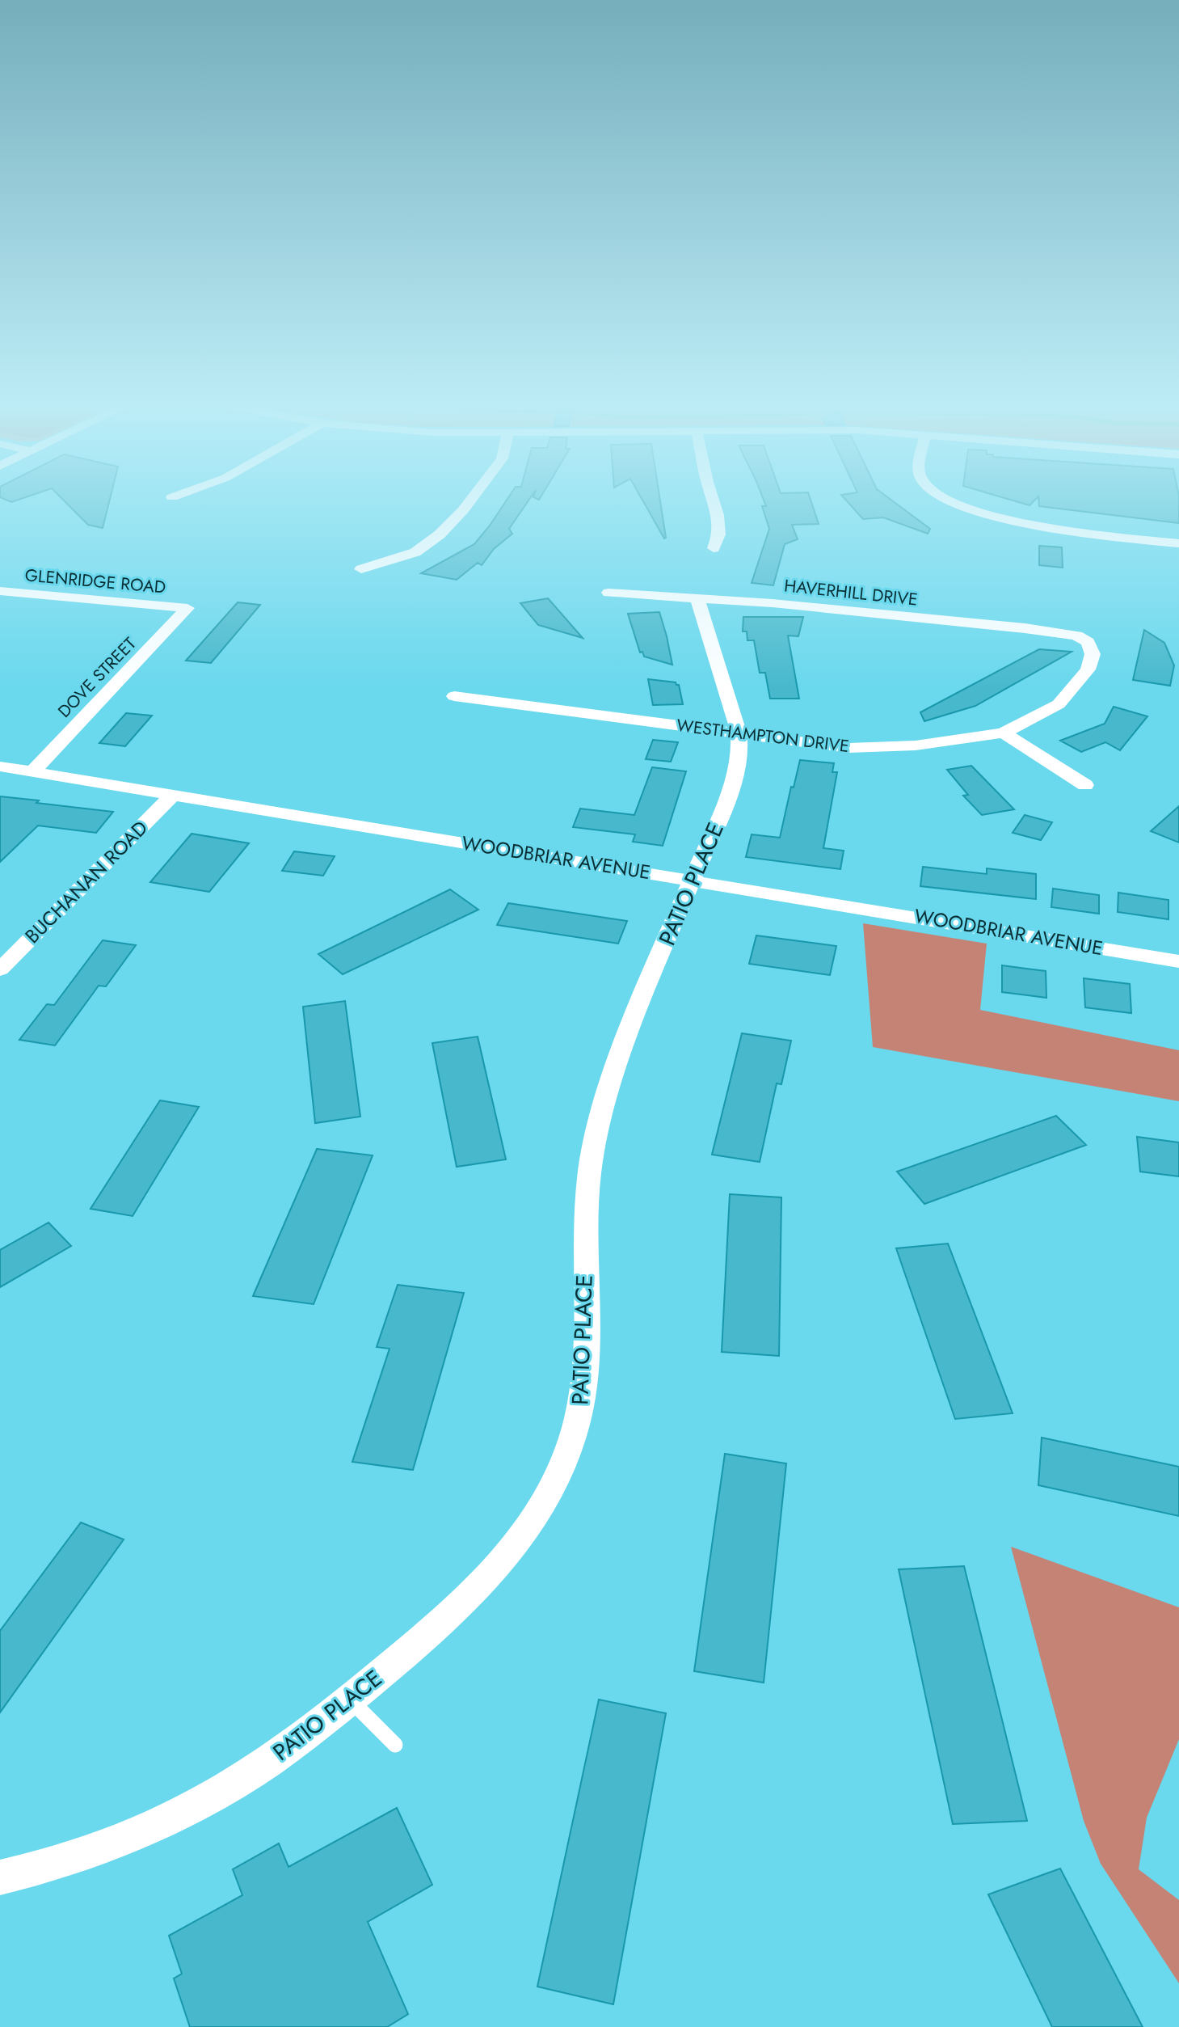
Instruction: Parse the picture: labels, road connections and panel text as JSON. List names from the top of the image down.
{
  "streets": {
    "street": [
      "GLENRIDGE ROAD",
      "HAVERHILL DRIVE",
      "DOVE STREET",
      "WESTHAMPTON DRIVE",
      "WOODBRIAR AVENUE",
      "BUCHANAN ROAD",
      "PATIO PLACE"
    ]
  },
  "crossings": [
    ["GLENRIDGE ROAD", "DOVE STREET"],
    ["HAVERHILL DRIVE", "WESTHAMPTON DRIVE"],
    ["HAVERHILL DRIVE", "PATIO PLACE"],
    ["DOVE STREET", "WOODBRIAR AVENUE"],
    ["WESTHAMPTON DRIVE", "PATIO PLACE"],
    ["WOODBRIAR AVENUE", "BUCHANAN ROAD"],
    ["WOODBRIAR AVENUE", "PATIO PLACE"]
  ]
}
